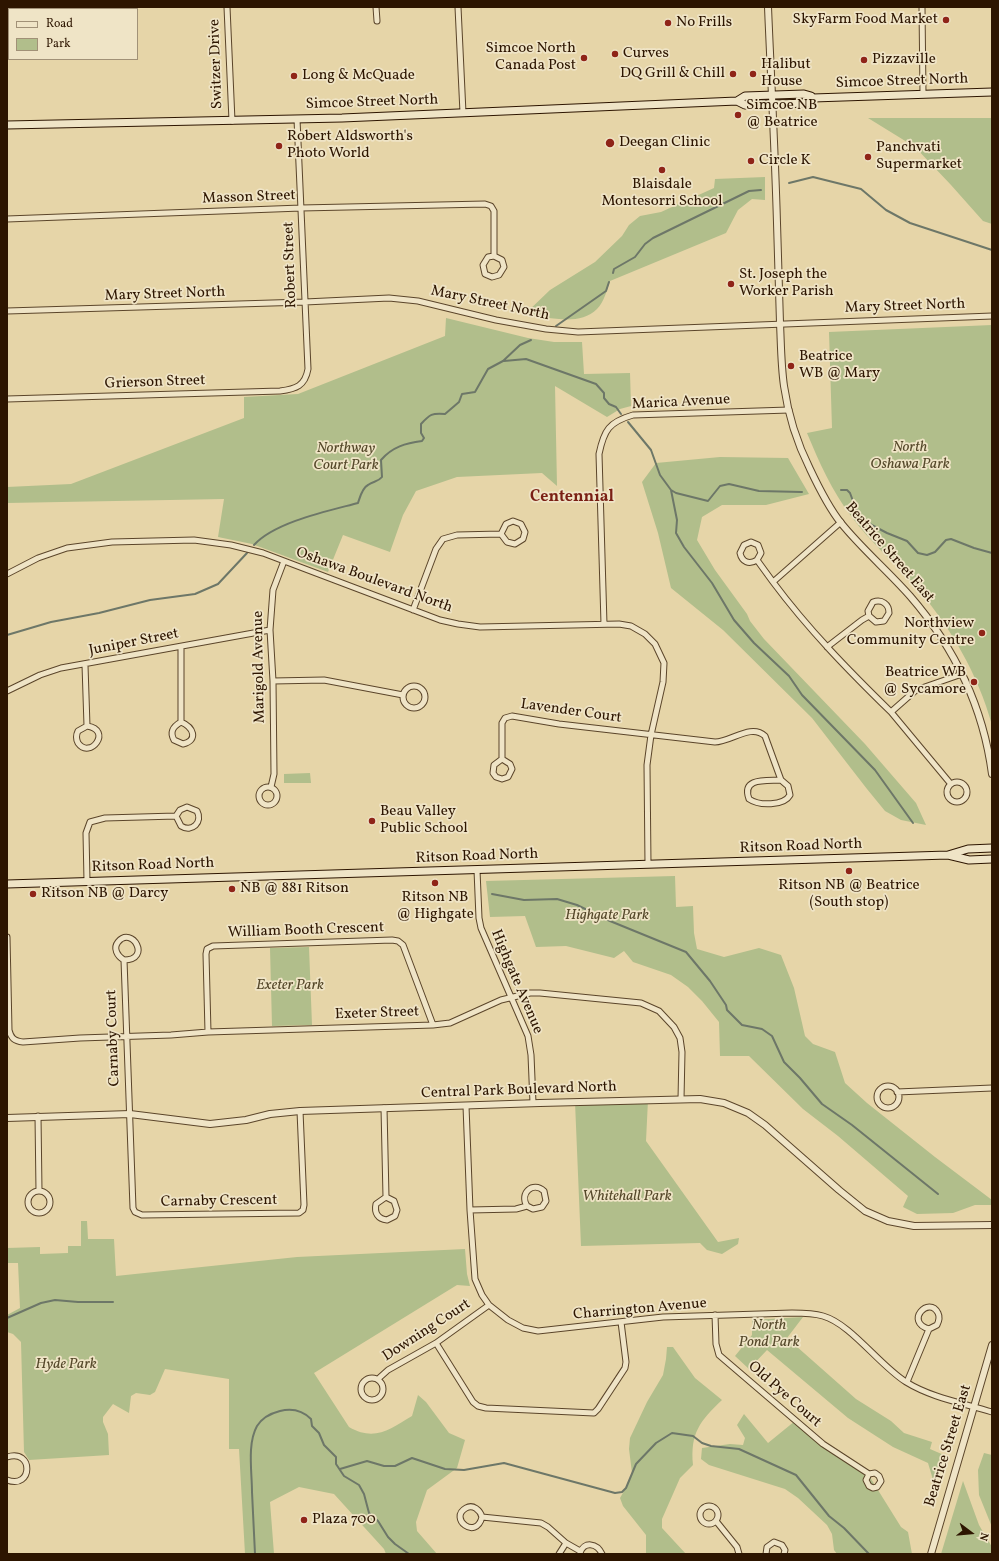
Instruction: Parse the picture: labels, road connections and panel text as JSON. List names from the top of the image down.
{
  "streets": {
    "main road": ["Simcoe Street North", "Ritson Road North"],
    "street": [
      "Switzer Drive",
      "Masson Street",
      "Robert Street",
      "Mary Street North",
      "Grierson Street",
      "Marica Avenue",
      "Beatrice Street East",
      "Oshawa Boulevard North",
      "Juniper Street",
      "Marigold Avenue",
      "Lavender Court",
      "William Booth Crescent",
      "Highgate Avenue",
      "Exeter Street",
      "Carnaby Court",
      "Central Park Boulevard North",
      "Carnaby Crescent",
      "Charrington Avenue",
      "Downing Court",
      "Old Pye Court"
    ]
  },
  "crossings": [
    ["Switzer Drive", "Simcoe Street North"],
    ["Simcoe Street North", "Robert Street"],
    ["Simcoe Street North", "Beatrice Street East"],
    ["Masson Street", "Robert Street"],
    ["Robert Street", "Mary Street North"],
    ["Robert Street", "Grierson Street"],
    ["Mary Street North", "Beatrice Street East"],
    ["Marica Avenue", "Beatrice Street East"],
    ["Marica Avenue", "Oshawa Boulevard North"],
    ["Beatrice Street East", "Charrington Avenue"],
    ["Oshawa Boulevard North", "Marigold Avenue"],
    ["Oshawa Boulevard North", "Lavender Court"],
    ["Oshawa Boulevard North", "Ritson Road North"],
    ["Juniper Street", "Marigold Avenue"],
    ["Ritson Road North", "Highgate Avenue"],
    ["William Booth Crescent", "Exeter Street"],
    ["Highgate Avenue", "Exeter Street"],
    ["Highgate Avenue", "Central Park Boulevard North"],
    ["Exeter Street", "Carnaby Court"],
    ["Exeter Street", "Central Park Boulevard North"],
    ["Carnaby Court", "Central Park Boulevard North"],
    ["Carnaby Court", "Carnaby Crescent"],
    ["Central Park Boulevard North", "Carnaby Crescent"],
    ["Central Park Boulevard North", "Charrington Avenue"],
    ["Charrington Avenue", "Downing Court"],
    ["Charrington Avenue", "Old Pye Court"]
  ],
  "districts": ["Centennial"],
  "parks": [
    "North Oshawa Park",
    "Northway Court Park",
    "Highgate Park",
    "Exeter Park",
    "Whitehall Park",
    "North Pond Park",
    "Hyde Park"
  ],
  "places": [
    "SkyFarm Food Market",
    "No Frills",
    "Curves",
    "Simcoe North Canada Post",
    "Pizzaville",
    "DQ Grill & Chill",
    "Halibut House",
    "Long & McQuade",
    "Simcoe NB @ Beatrice",
    "Deegan Clinic",
    "Robert Aldsworth's Photo World",
    "Panchvati Supermarket",
    "Circle K",
    "Blaisdale Montesorri School",
    "St. Joseph the Worker Parish",
    "Beatrice WB @ Mary",
    "Northview Community Centre",
    "Beatrice WB @ Sycamore",
    "Beau Valley Public School",
    "Ritson NB @ Beatrice (South stop)",
    "Ritson NB @ Highgate",
    "NB @ 881 Ritson",
    "Ritson NB @ Darcy",
    "Plaza 700"
  ],
  "legend": ["Road", "Park"],
  "north": "right"
}
